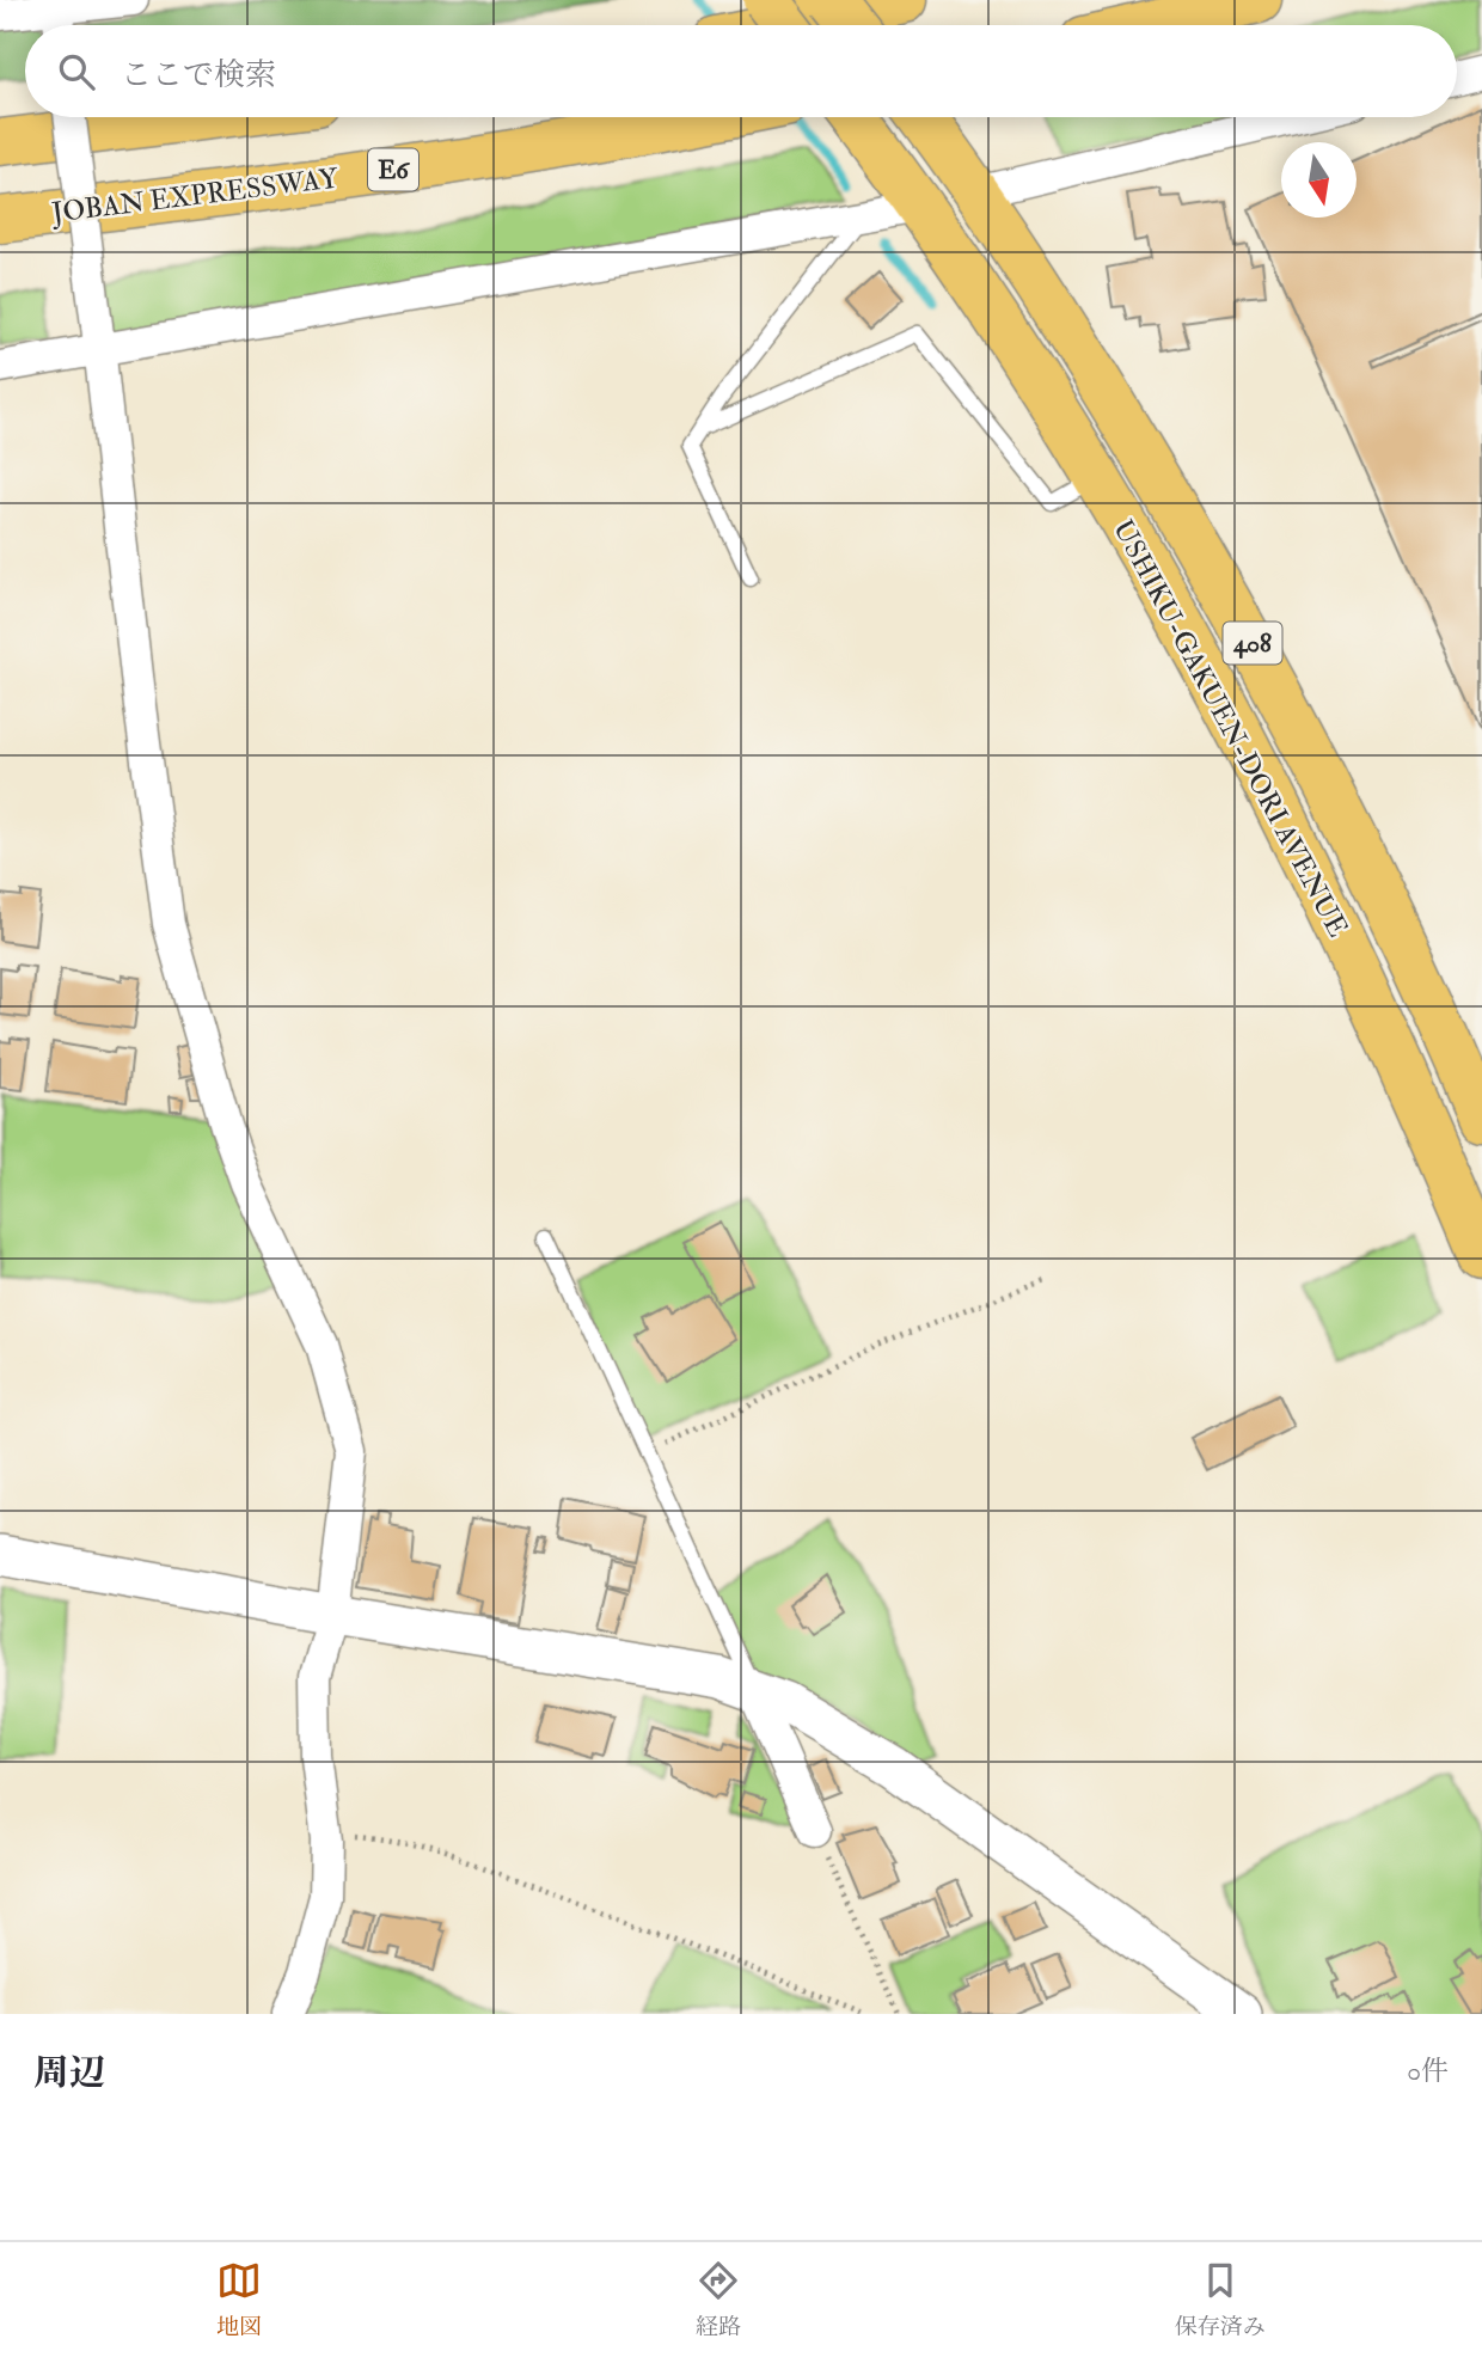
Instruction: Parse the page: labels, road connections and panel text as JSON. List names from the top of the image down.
{
  "streets": {
    "highway": [
      "E6",
      "JOBAN EXPRESSWAY",
      "408",
      "USHIKU-GAKUEN-DORI AVENUE"
    ]
  },
  "north": "bottom",
  "page": {
    "search": "ここで検索",
    "heading": ["周辺", "0件"],
    "nav": ["地図", "経路", "保存済み"]
  }
}
